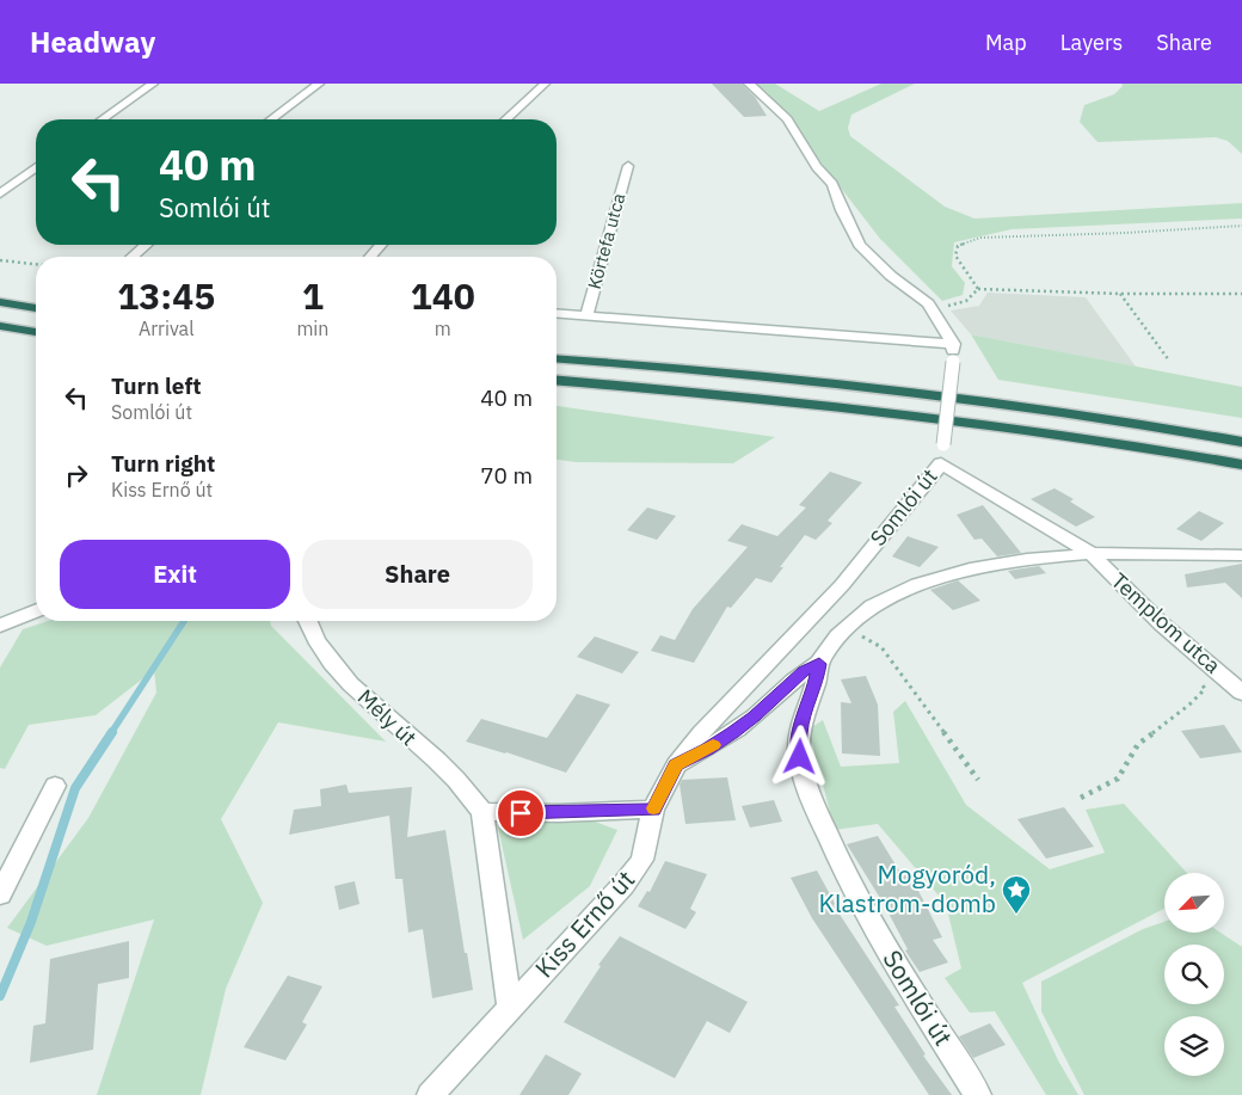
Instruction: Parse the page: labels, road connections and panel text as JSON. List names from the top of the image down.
{
  "streets": {
    "street": [
      "Körtefa utca",
      "Somlói út",
      "Templom utca",
      "Mély út",
      "Kiss Ernő út"
    ]
  },
  "crossings": [
    ["Somlói út", "Templom utca"],
    ["Somlói út", "Kiss Ernő út"],
    ["Mély út", "Kiss Ernő út"]
  ],
  "places": {
    "place": ["Mogyoród, Klastrom-domb"]
  },
  "north": "bottom left",
  "page": {
    "header": "Headway",
    "nav": ["Map", "Layers", "Share"],
    "turn": ["40 m", "Somlói út"],
    "eta": [
      "13:45",
      "Arrival",
      "1",
      "min",
      "140",
      "m"
    ],
    "list": [
      {
        "name": "Turn left",
        "note": "Somlói út",
        "value": "40 m"
      },
      {
        "name": "Turn right",
        "note": "Kiss Ernő út",
        "value": "70 m"
      }
    ],
    "buttons": ["Exit", "Share"]
  }
}
